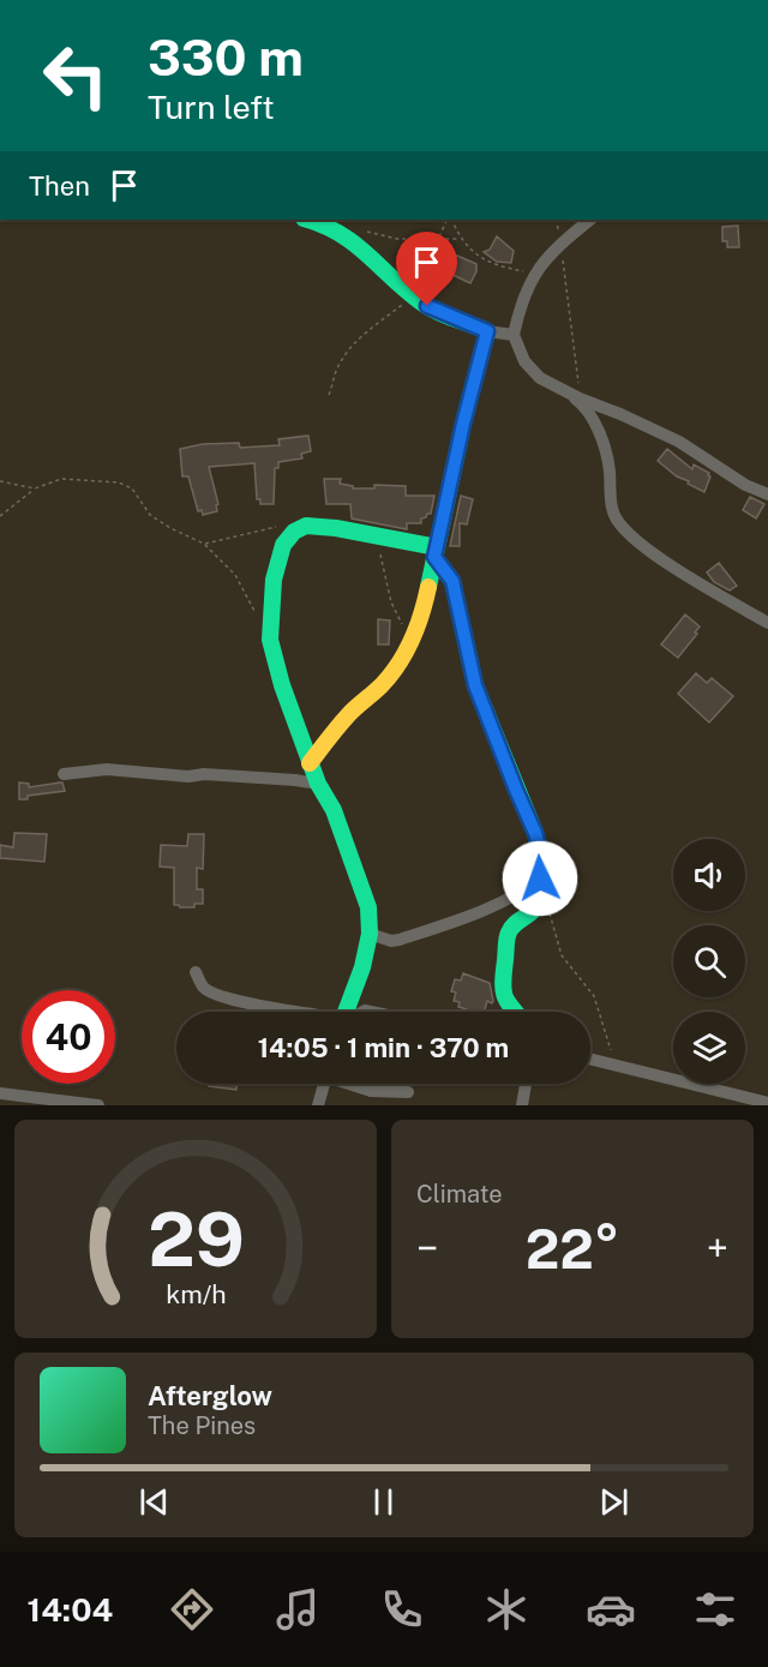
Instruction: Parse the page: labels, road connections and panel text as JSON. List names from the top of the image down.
{
  "page": {
    "turn": ["330 m", "Turn left"],
    "then": "Then",
    "limit": "40",
    "trip": "14:05 · 1 min · 370 m",
    "tile": "Climate",
    "heat": ["−", "22°", "+"],
    "song": ["Afterglow", "The Pines"],
    "tabs": "14:04",
    "gauge": ["29", "km/h"]
  }
}
